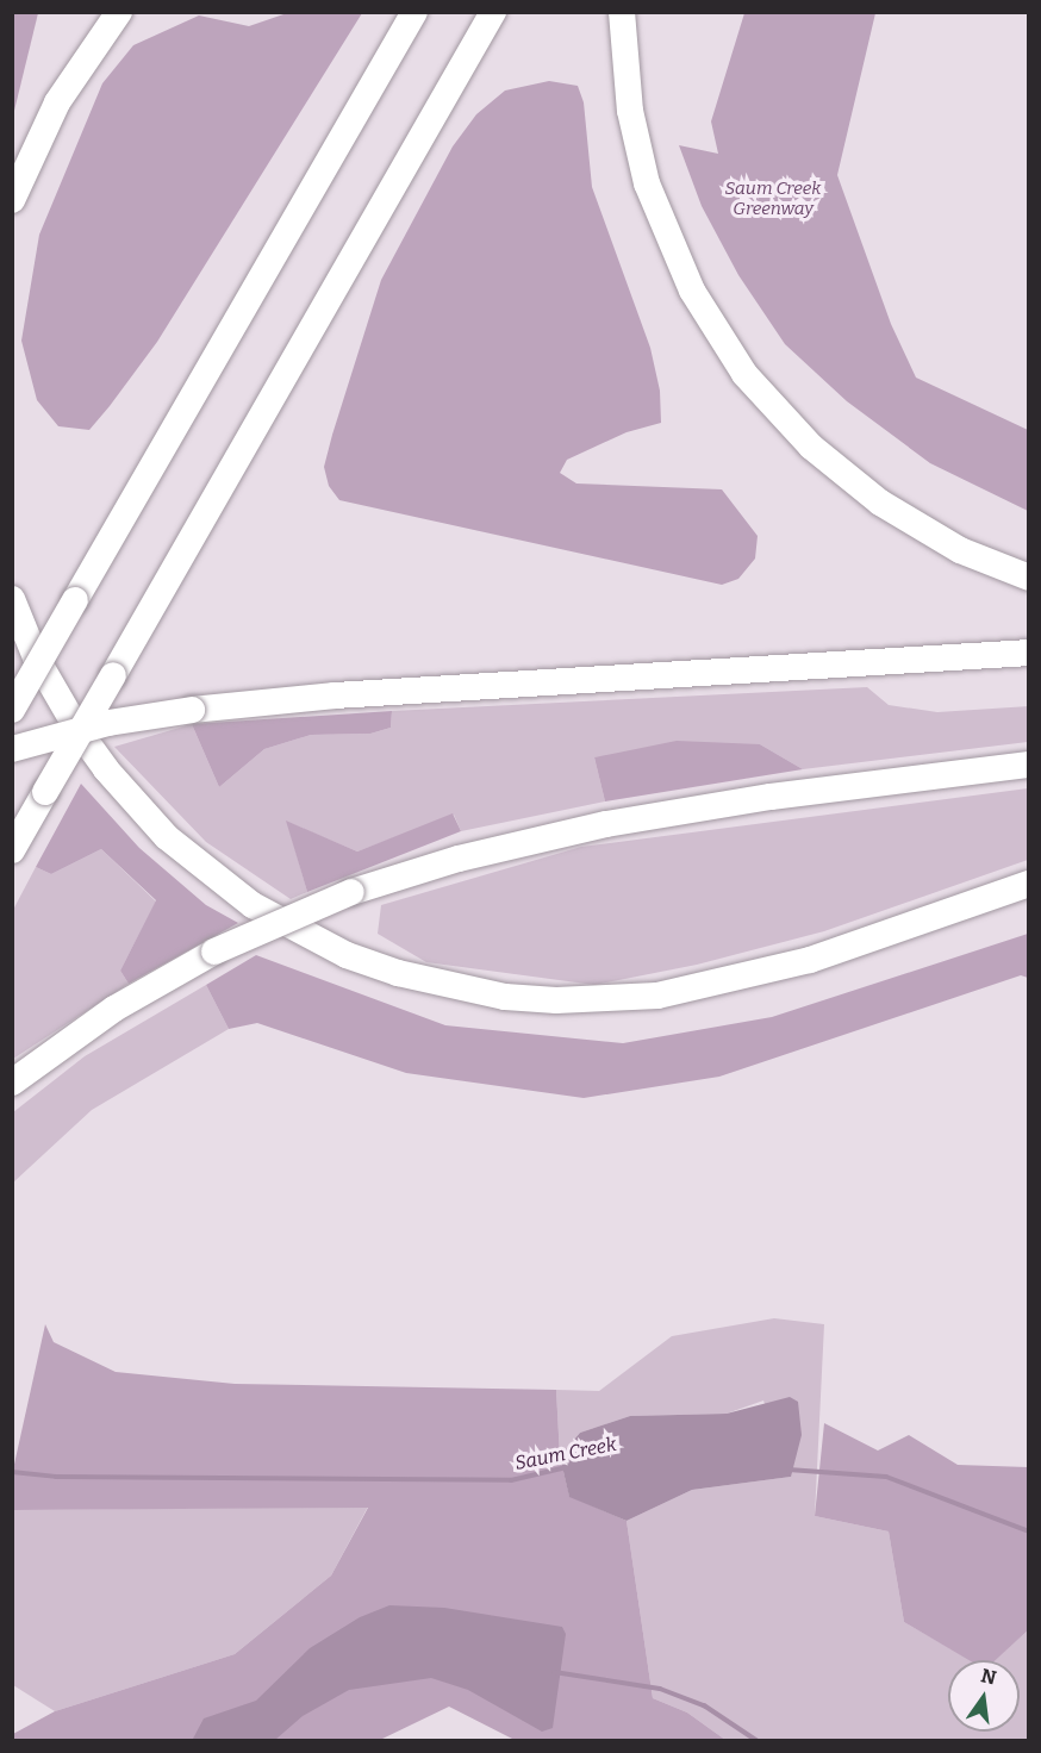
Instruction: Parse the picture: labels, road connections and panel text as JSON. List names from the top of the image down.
{
  "water": ["Saum Creek"],
  "parks": ["Saum Creek Greenway"],
  "north": "top"
}
